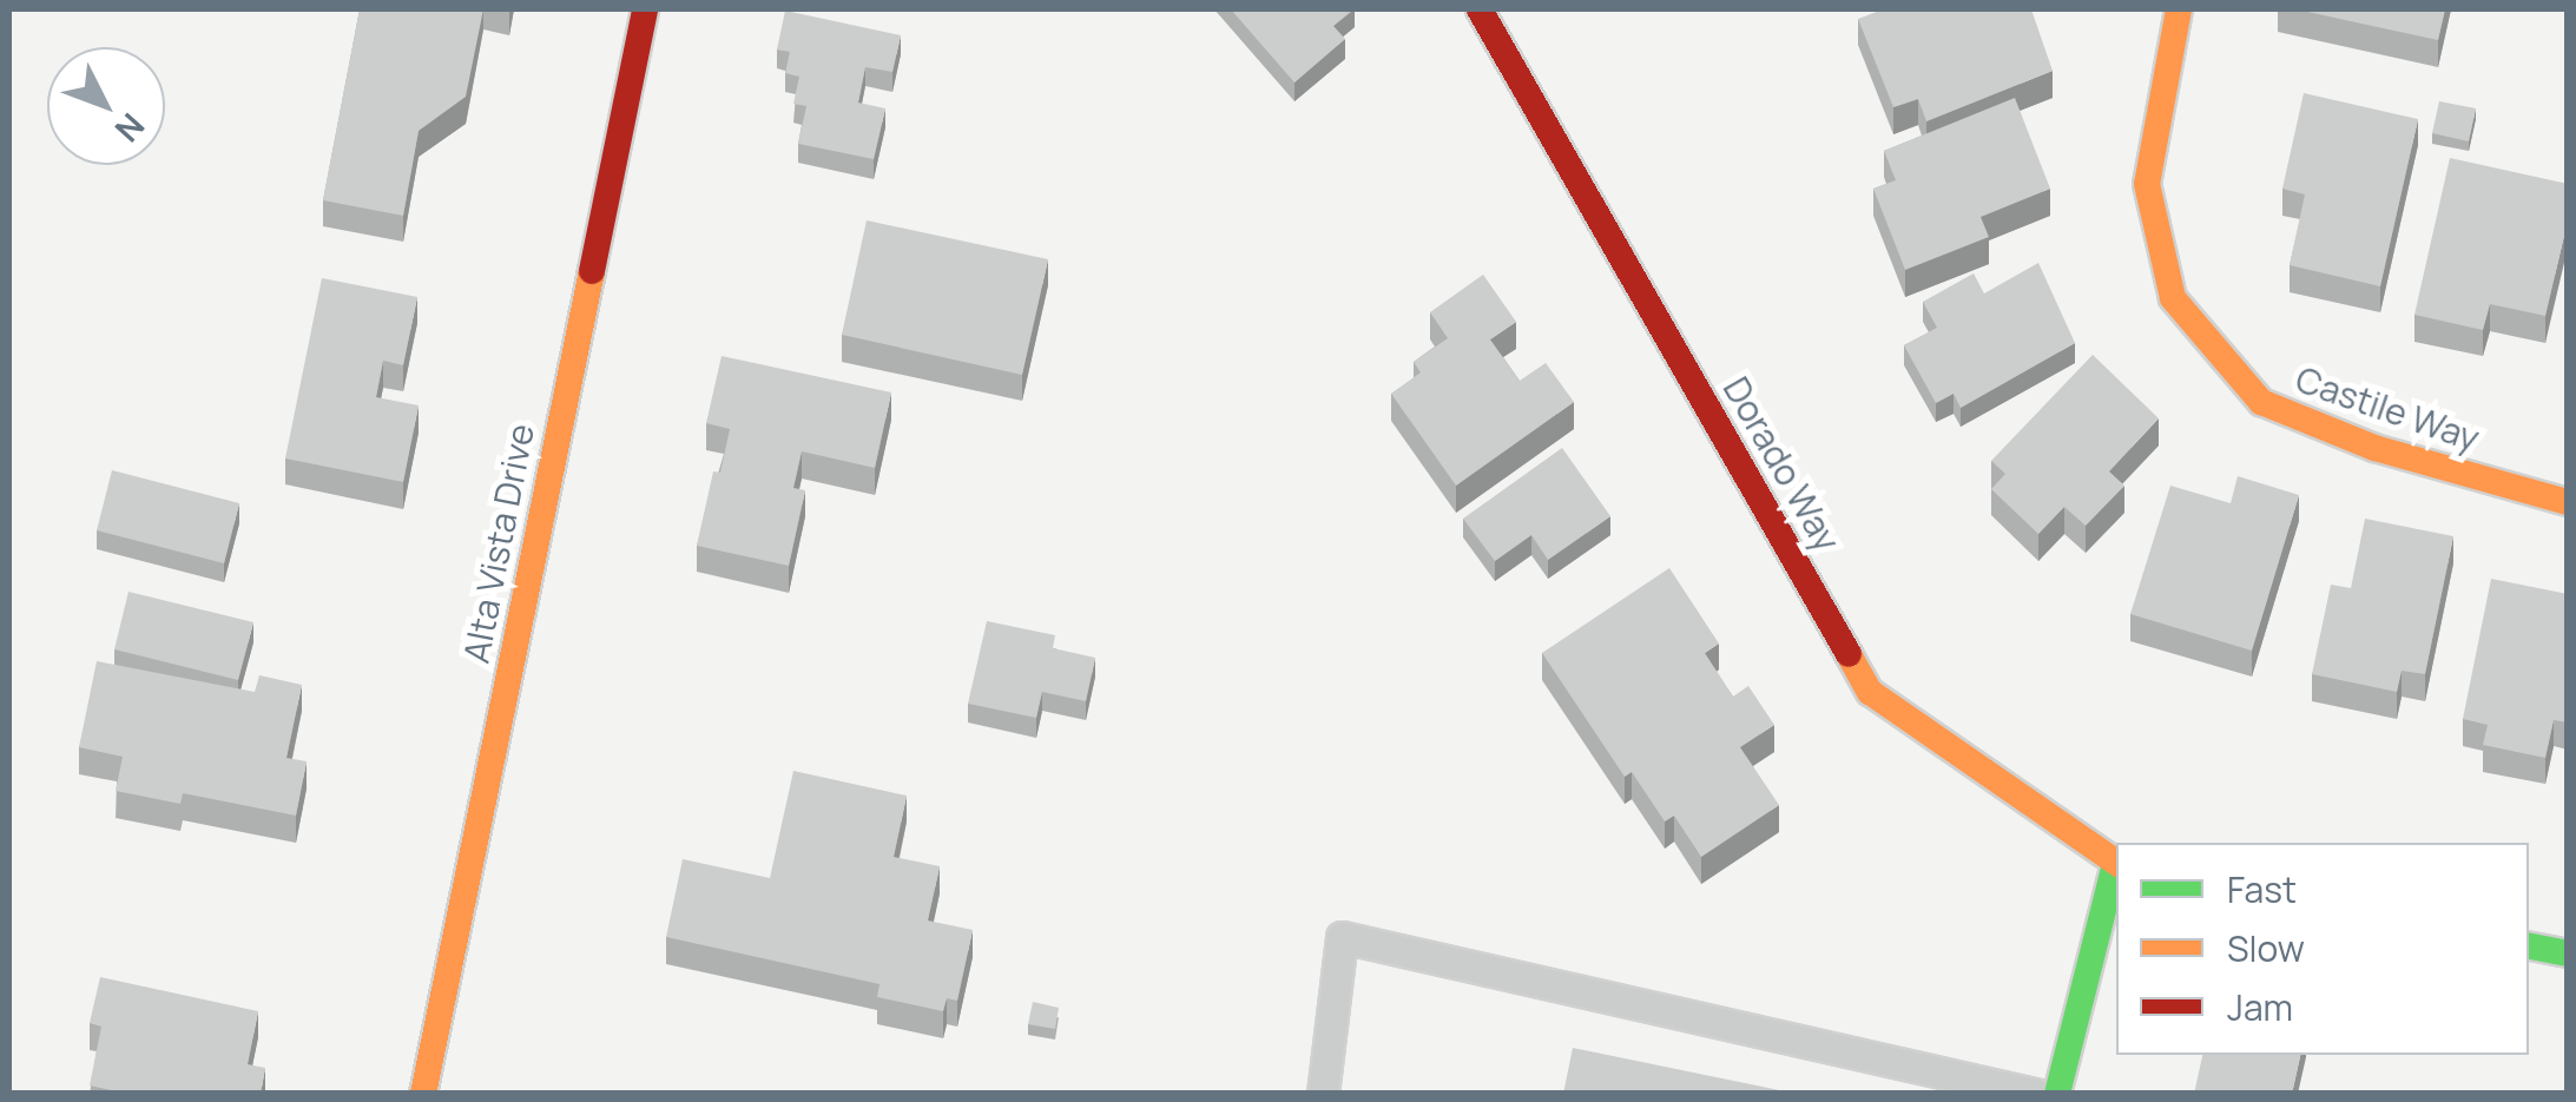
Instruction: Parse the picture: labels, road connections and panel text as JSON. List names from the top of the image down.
{
  "streets": {
    "street": ["Castile Way", "Dorado Way", "Alta Vista Drive"]
  },
  "legend": ["Fast", "Slow", "Jam"],
  "north": "bottom right"
}
